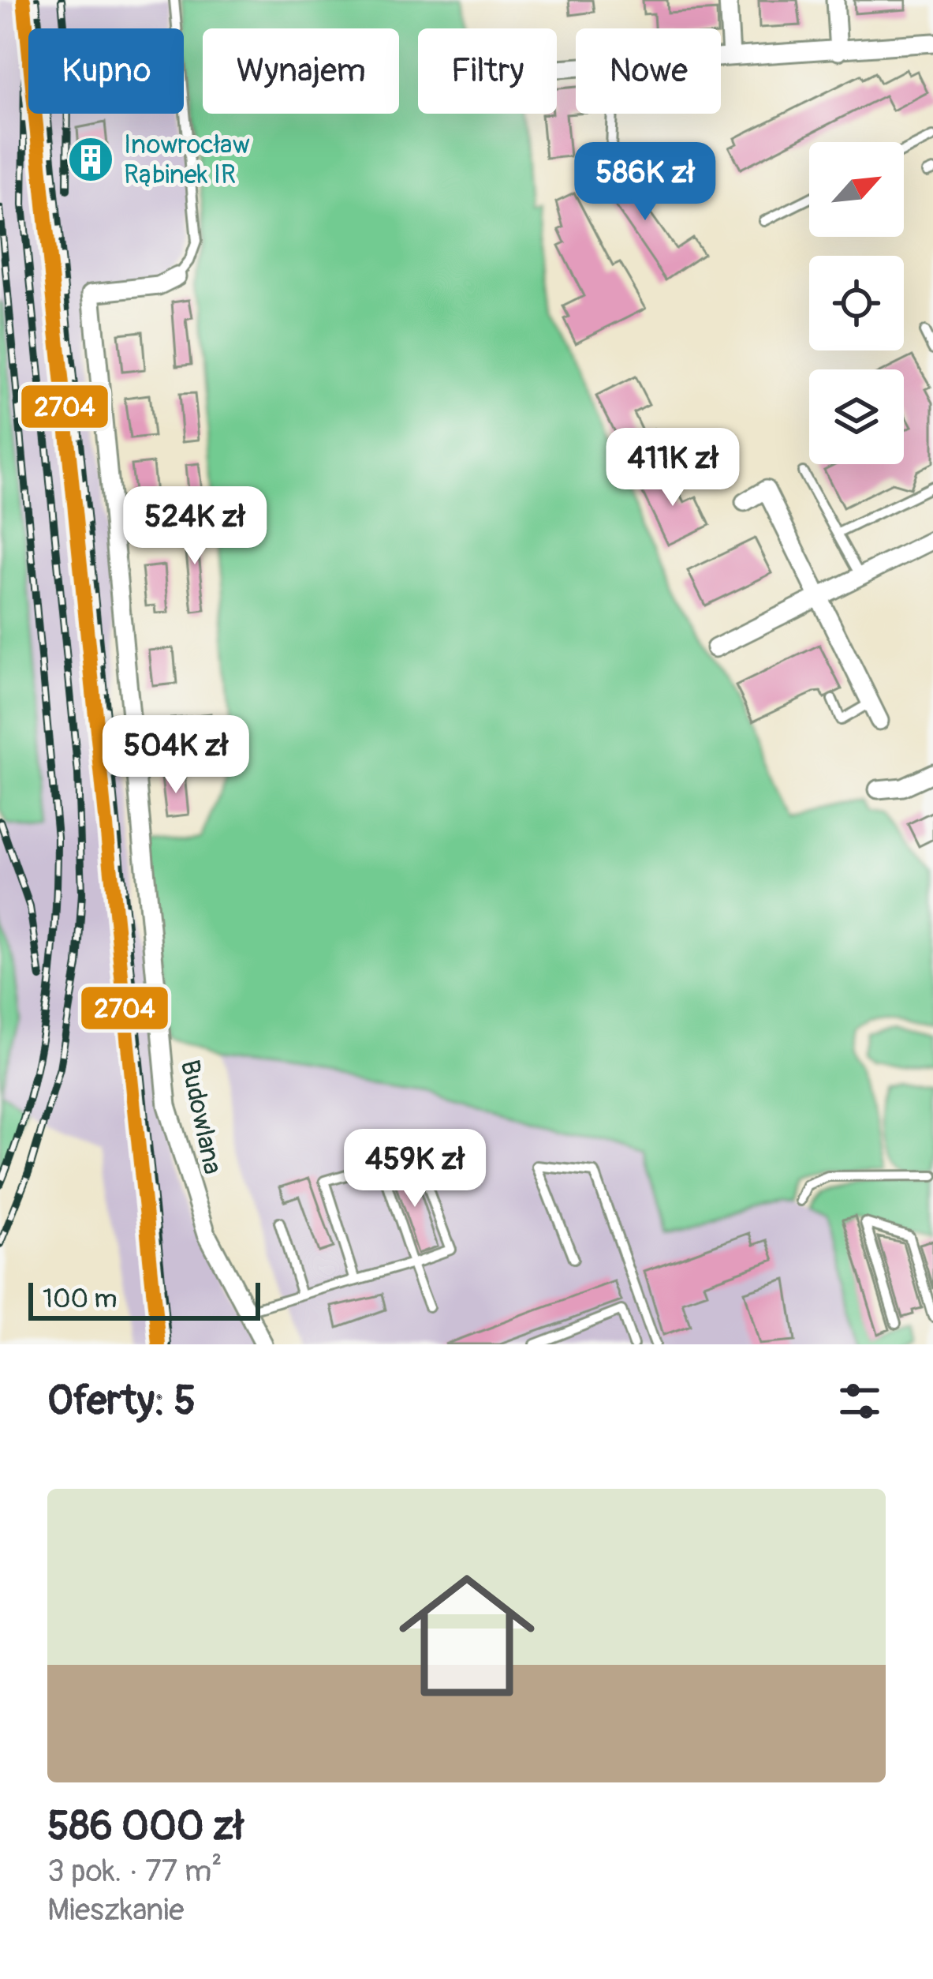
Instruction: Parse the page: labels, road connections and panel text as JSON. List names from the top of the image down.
{
  "streets": {
    "street": ["Budowlana"]
  },
  "places": {
    "building": ["Inowrocław Rąbinek IR"]
  },
  "lines": ["transit line 2704"],
  "scale_bar": "100 m",
  "north": "top right",
  "page": {
    "chip": [
      "Kupno",
      "Wynajem",
      "Filtry",
      "Nowe"
    ],
    "price": [
      "586K zł",
      "411K zł",
      "524K zł",
      "504K zł",
      "459K zł"
    ],
    "scale": "100 m",
    "heading": "Oferty: 5",
    "list": [
      {
        "name": "586 000 zł",
        "note": "3 pok. · 77 m² · Mieszkanie"
      }
    ]
  }
}
